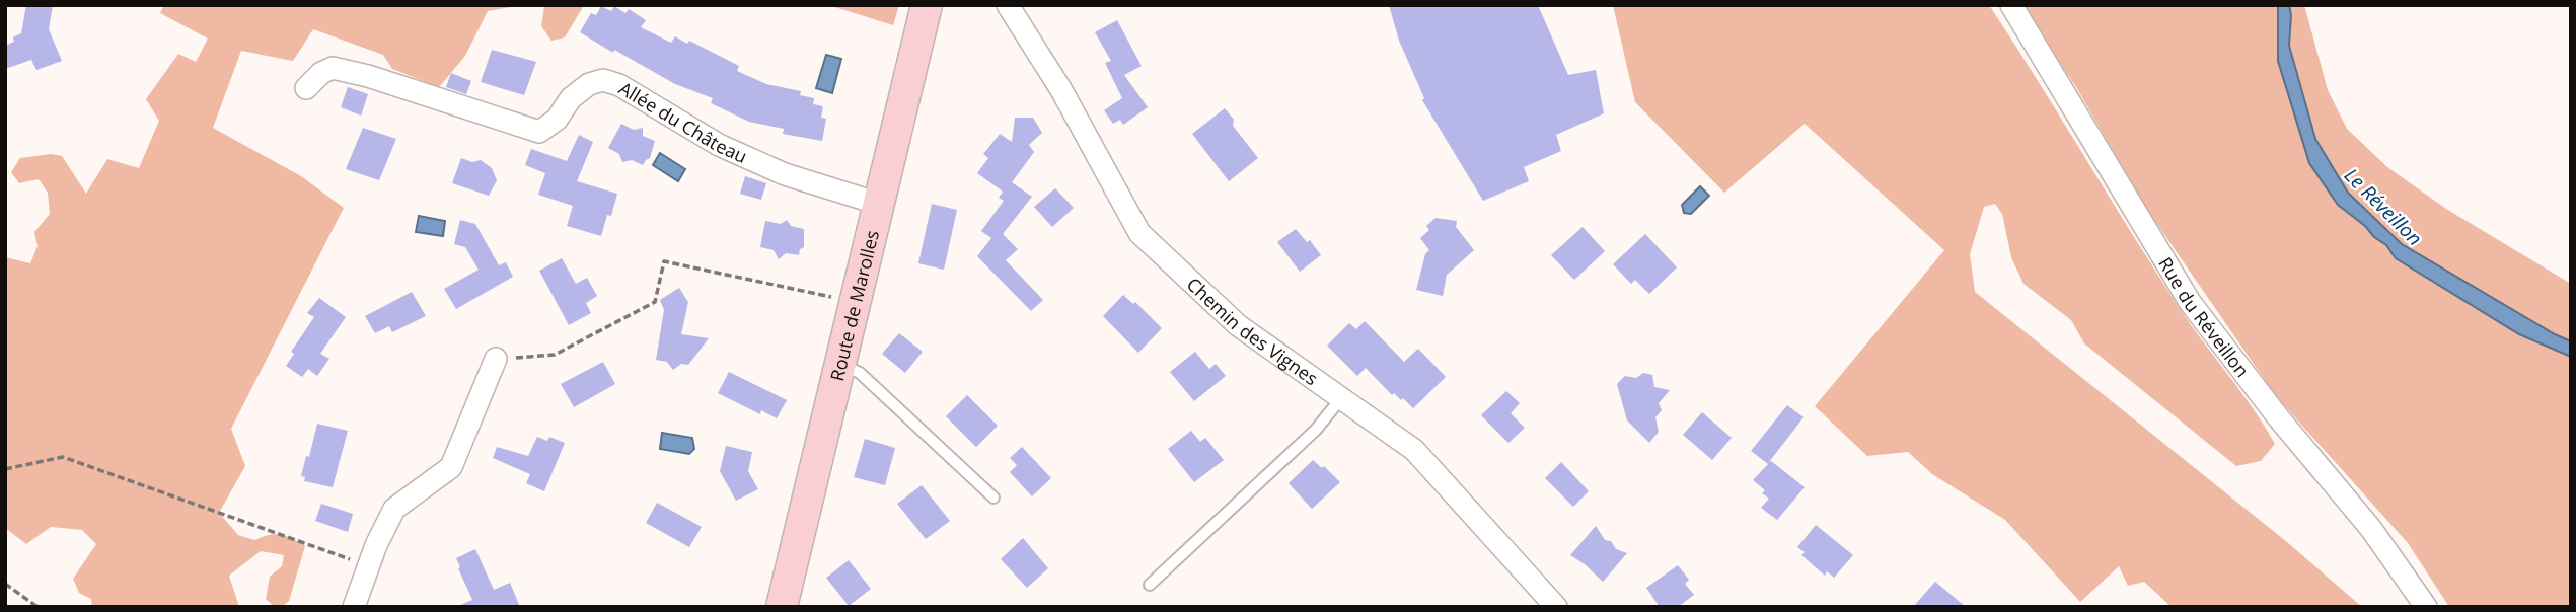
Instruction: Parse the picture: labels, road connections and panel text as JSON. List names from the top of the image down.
{
  "streets": {
    "street": [
      "Allée du Château",
      "Route de Marolles",
      "Rue du Réveillon",
      "Chemin des Vignes"
    ]
  },
  "crossings": [
    ["Allée du Château", "Route de Marolles"]
  ],
  "water": ["Le Réveillon"]
}
